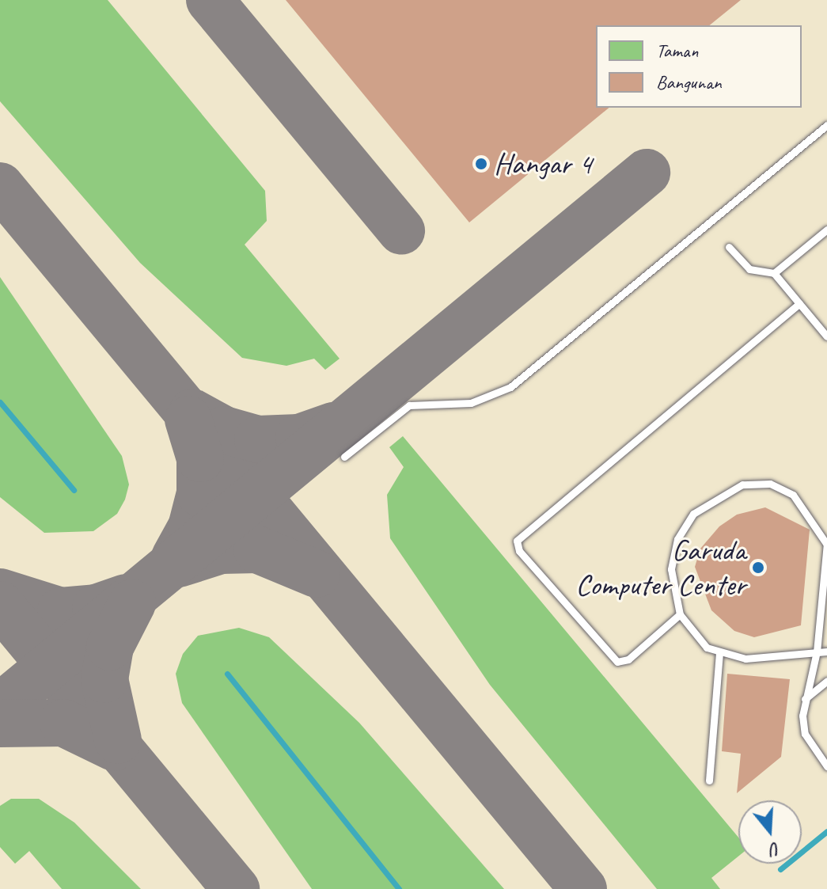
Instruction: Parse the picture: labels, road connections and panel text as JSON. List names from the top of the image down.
{
  "places": ["Hangar 4", "Garuda Computer Center"],
  "legend": ["Taman", "Bangunan"],
  "north": "bottom"
}
